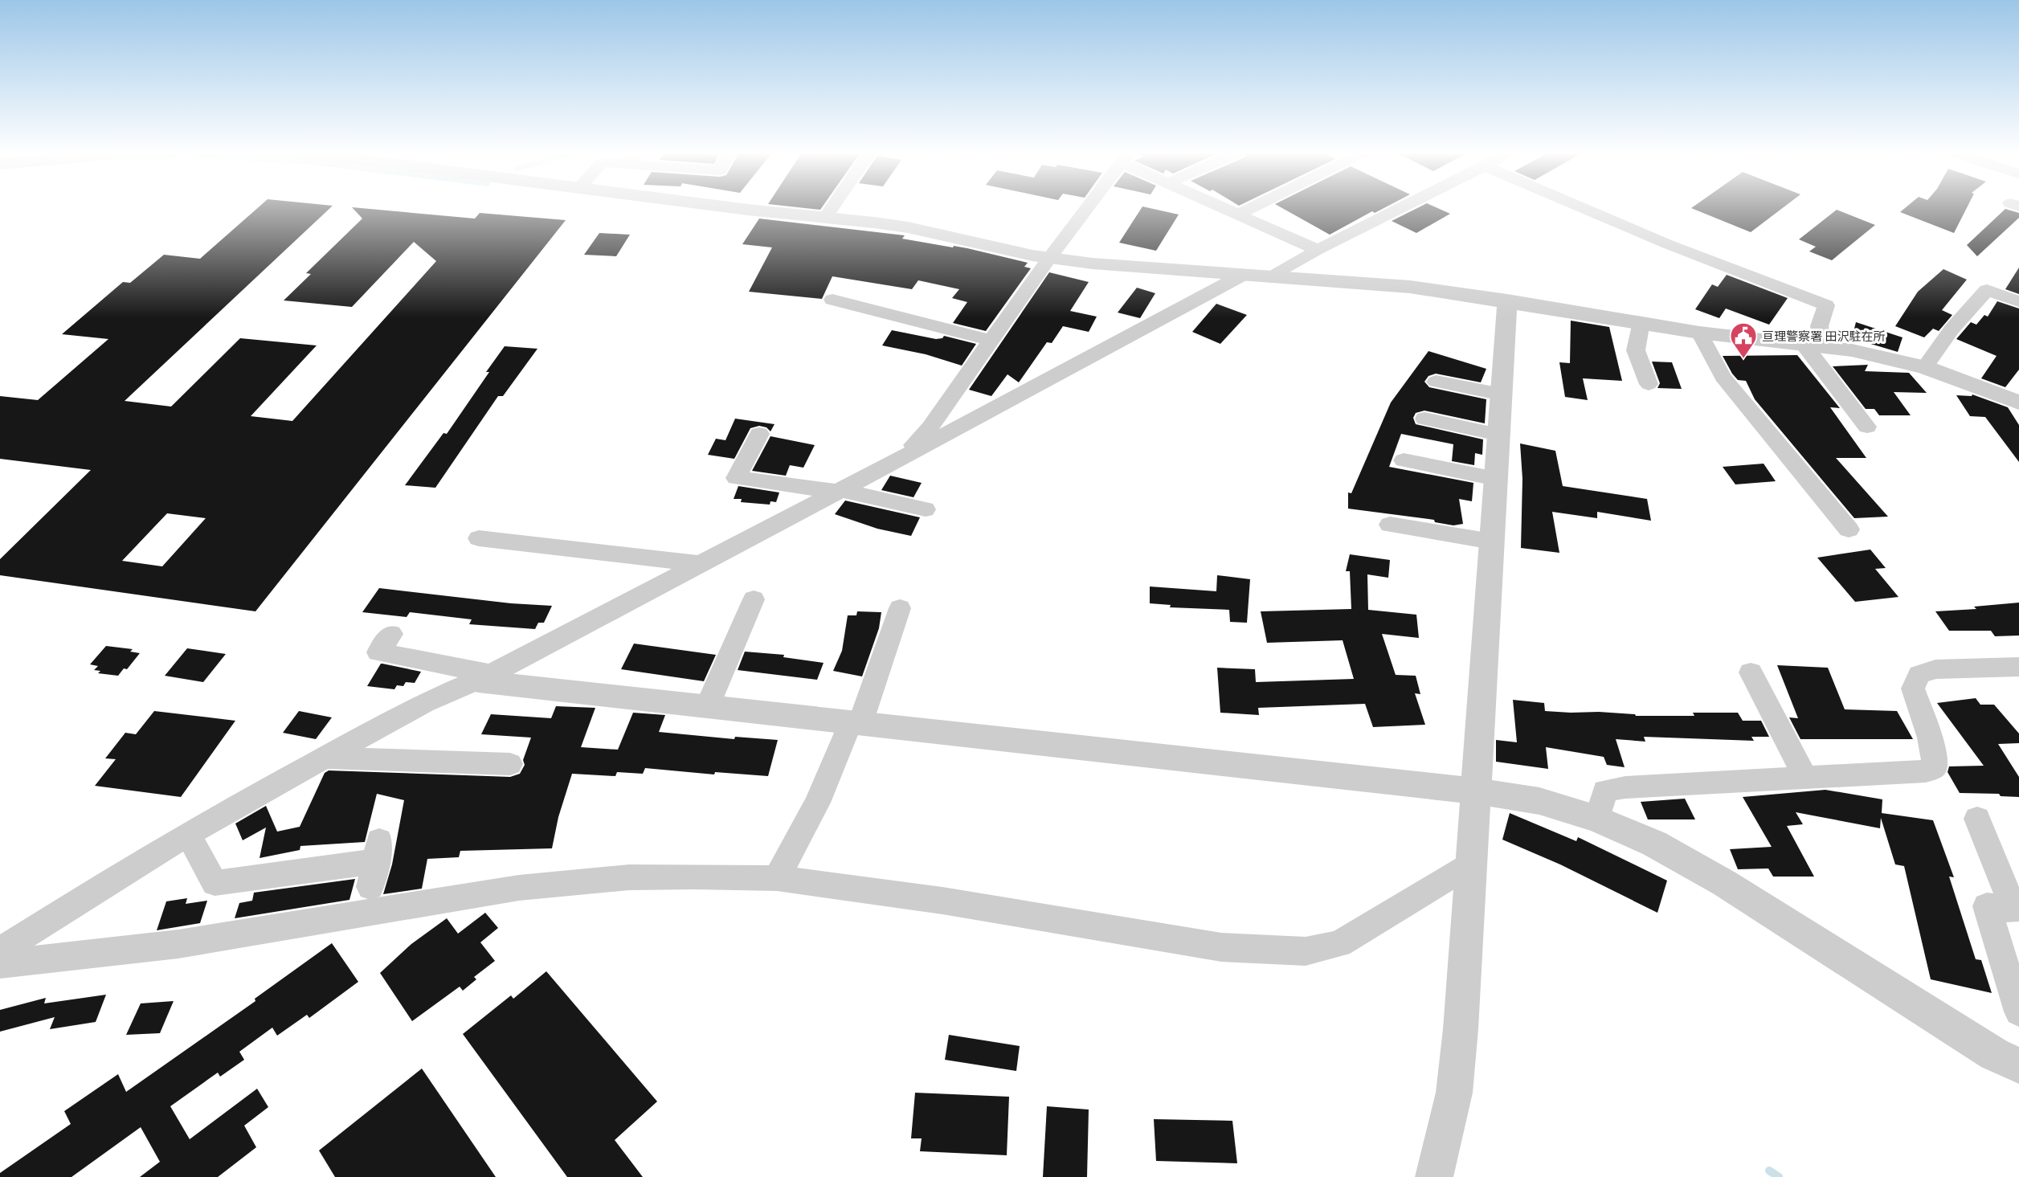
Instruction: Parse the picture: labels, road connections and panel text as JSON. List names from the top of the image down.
{
  "places": {
    "public building": ["亘理警察署 田沢駐在所"]
  }
}
